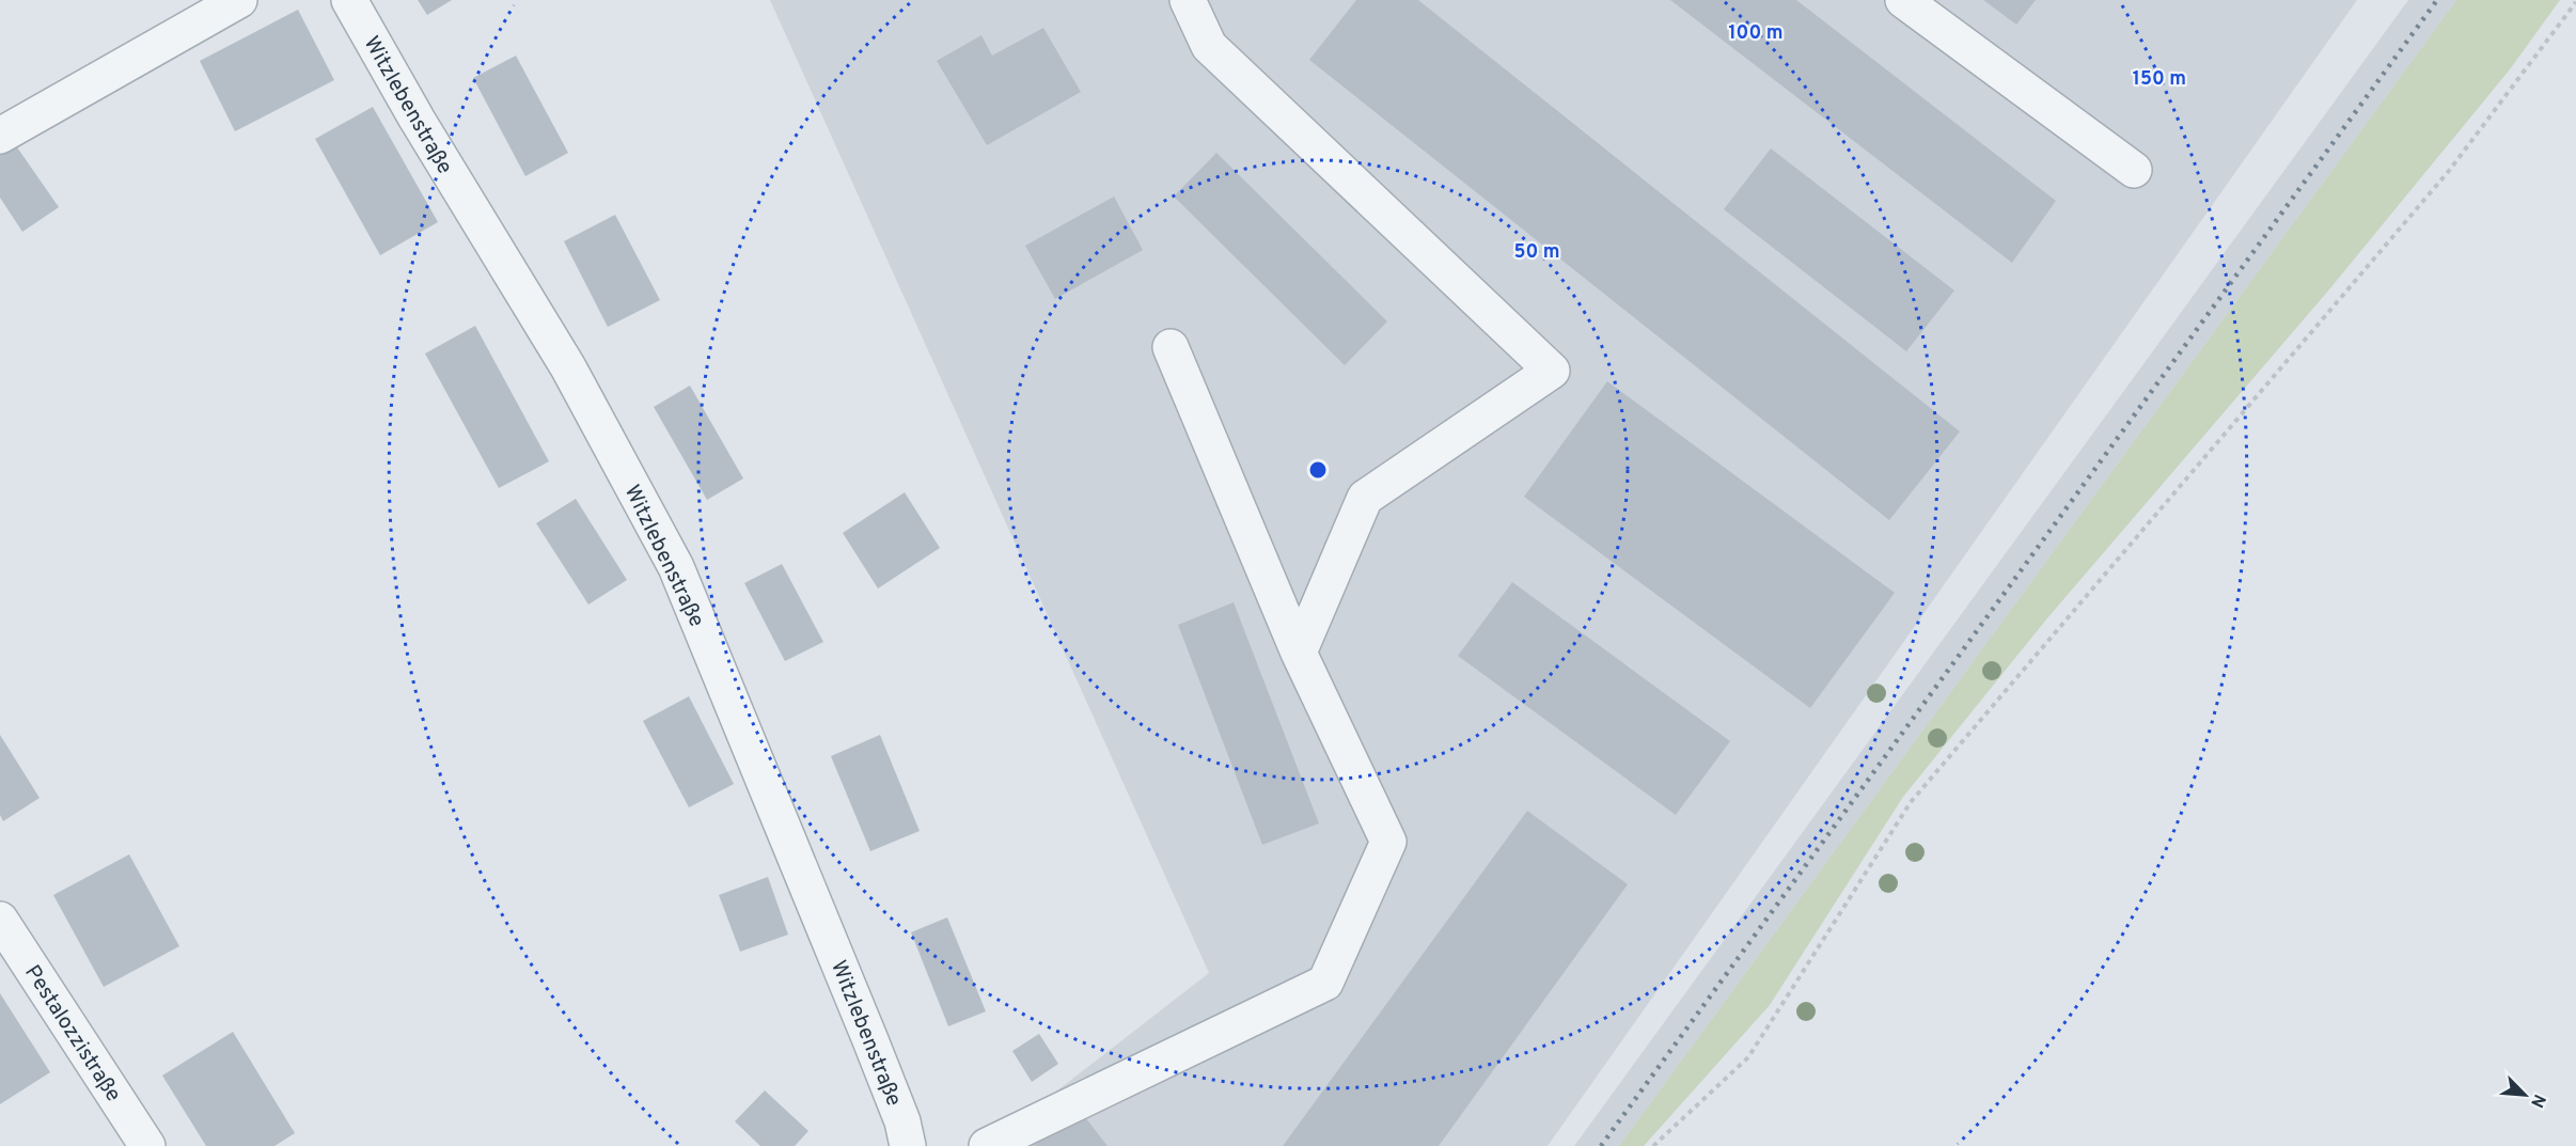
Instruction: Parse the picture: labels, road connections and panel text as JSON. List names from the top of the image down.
{
  "streets": {
    "street": ["Witzlebenstraße", "Pestalozzistraße"]
  },
  "north": "bottom right",
  "rings": ["100 m", "150 m", "50 m"]
}
